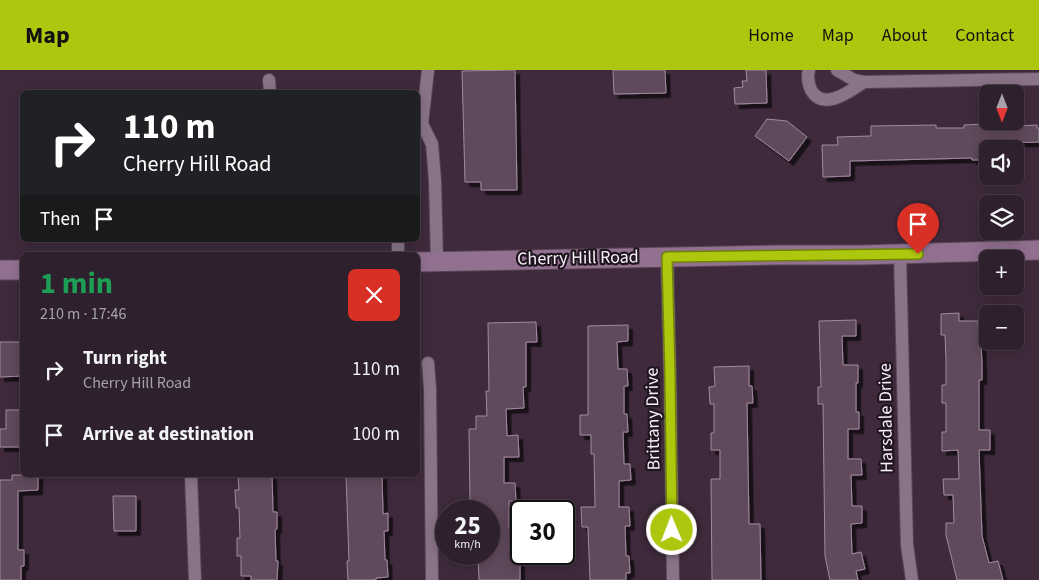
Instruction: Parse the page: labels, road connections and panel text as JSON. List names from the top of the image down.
{
  "streets": {
    "main road": ["Cherry Hill Road"],
    "street": ["Harsdale Drive", "Brittany Drive"]
  },
  "crossings": [
    ["Cherry Hill Road", "Harsdale Drive"],
    ["Cherry Hill Road", "Brittany Drive"]
  ],
  "north": "bottom",
  "page": {
    "header": "Map",
    "nav": [
      "Home",
      "Map",
      "About",
      "Contact"
    ],
    "map_buttons": ["+", "−"],
    "turn": ["110 m", "Cherry Hill Road"],
    "then": "Then",
    "heading": ["1 min", "210 m · 17:46"],
    "list": [
      {
        "name": "Turn right",
        "note": "Cherry Hill Road",
        "value": "110 m"
      },
      {
        "name": "Arrive at destination",
        "value": "100 m"
      }
    ],
    "speed": "25 km/h",
    "limit": "30"
  }
}
